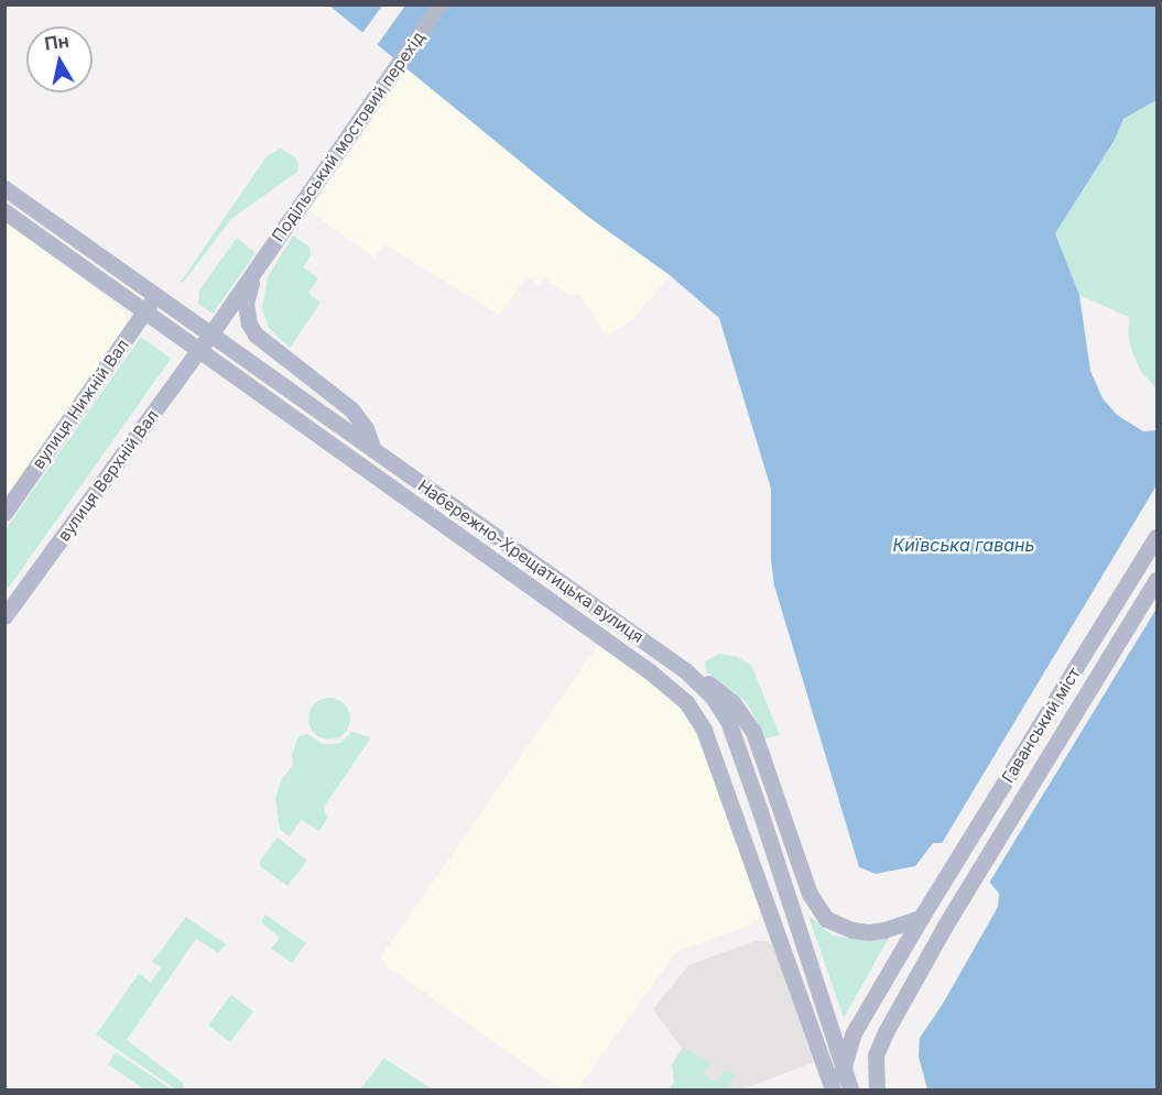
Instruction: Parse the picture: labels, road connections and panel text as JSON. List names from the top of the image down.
{
  "streets": {
    "main road": [
      "Подільський мостовий перехід",
      "вулиця Нижній Вал",
      "вулиця Верхній Вал",
      "Набережно-Хрещатицька вулиця",
      "Гаванський міст"
    ]
  },
  "crossings": [
    ["Подільський мостовий перехід", "вулиця Верхній Вал"],
    ["Подільський мостовий перехід", "Набережно-Хрещатицька вулиця"],
    ["вулиця Нижній Вал", "Набережно-Хрещатицька вулиця"],
    ["вулиця Верхній Вал", "Набережно-Хрещатицька вулиця"]
  ],
  "water": ["Київська гавань"],
  "north": "top"
}
